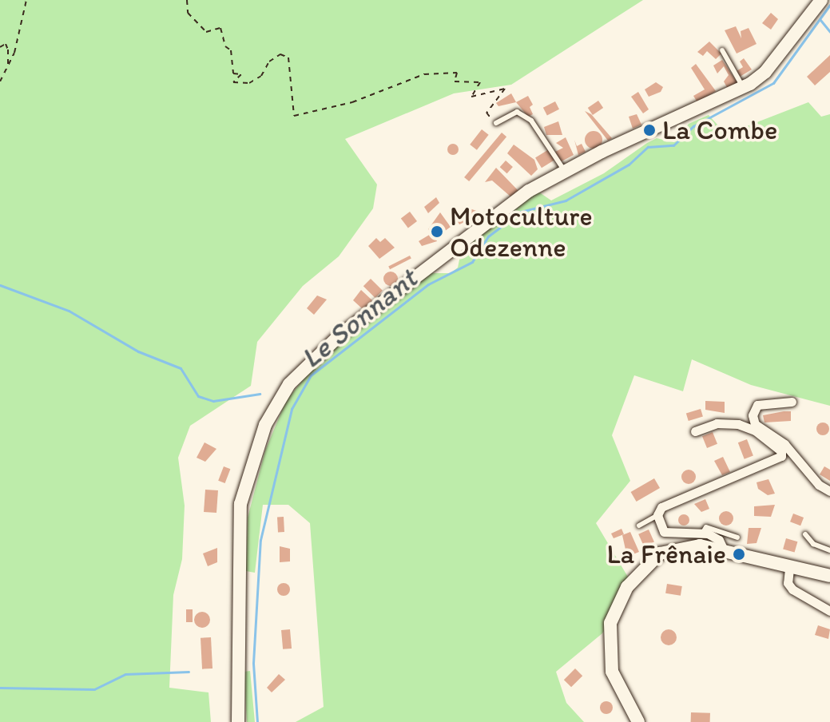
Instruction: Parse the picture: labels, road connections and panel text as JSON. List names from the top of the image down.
{
  "water": ["Le Sonnant"],
  "places": ["La Combe", "Motoculture Odezenne", "La Frênaie"]
}
